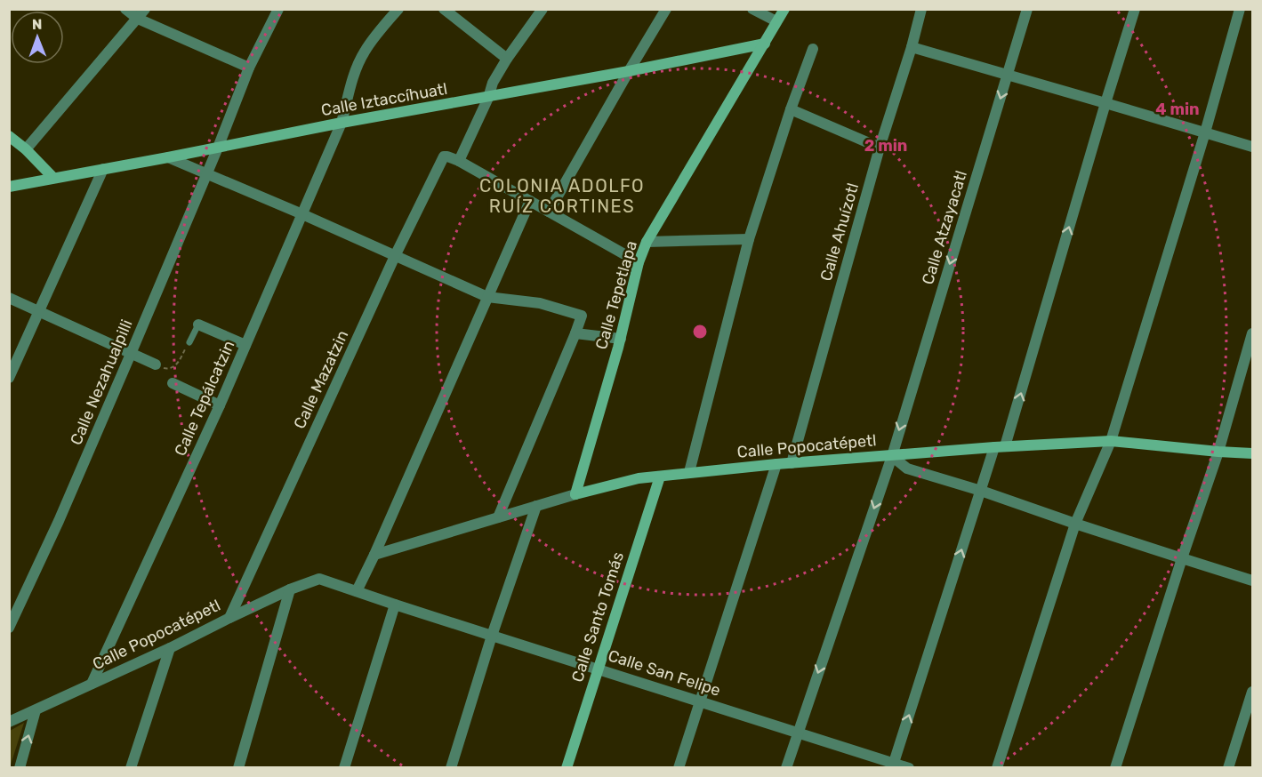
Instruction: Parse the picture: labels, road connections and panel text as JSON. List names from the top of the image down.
{
  "streets": {
    "street": [
      "Calle Iztaccíhuatl",
      "Calle Atzayacatl",
      "Calle Ahuízotl",
      "Calle Tepetlapa",
      "Calle Mazatzin",
      "Calle Nezahualpilli",
      "Calle Tepálcatzin",
      "Calle Popocatépetl",
      "Calle Santo Tomás",
      "Calle San Felipe"
    ]
  },
  "crossings": [
    ["Calle Iztaccíhuatl", "Calle Tepetlapa"],
    ["Calle Iztaccíhuatl", "Calle Nezahualpilli"],
    ["Calle Iztaccíhuatl", "Calle Tepálcatzin"],
    ["Calle Atzayacatl", "Calle Popocatépetl"],
    ["Calle Atzayacatl", "Calle San Felipe"],
    ["Calle Ahuízotl", "Calle Popocatépetl"],
    ["Calle Tepetlapa", "Calle Popocatépetl"],
    ["Calle Mazatzin", "Calle Popocatépetl"],
    ["Calle Tepálcatzin", "Calle Popocatépetl"],
    ["Calle Popocatépetl", "Calle Santo Tomás"],
    ["Calle Popocatépetl", "Calle San Felipe"],
    ["Calle Santo Tomás", "Calle San Felipe"]
  ],
  "one_way": ["Calle Atzayacatl"],
  "districts": ["COLONIA ADOLFO RUÍZ CORTINES"],
  "north": "top",
  "rings": ["4 min", "2 min"]
}
